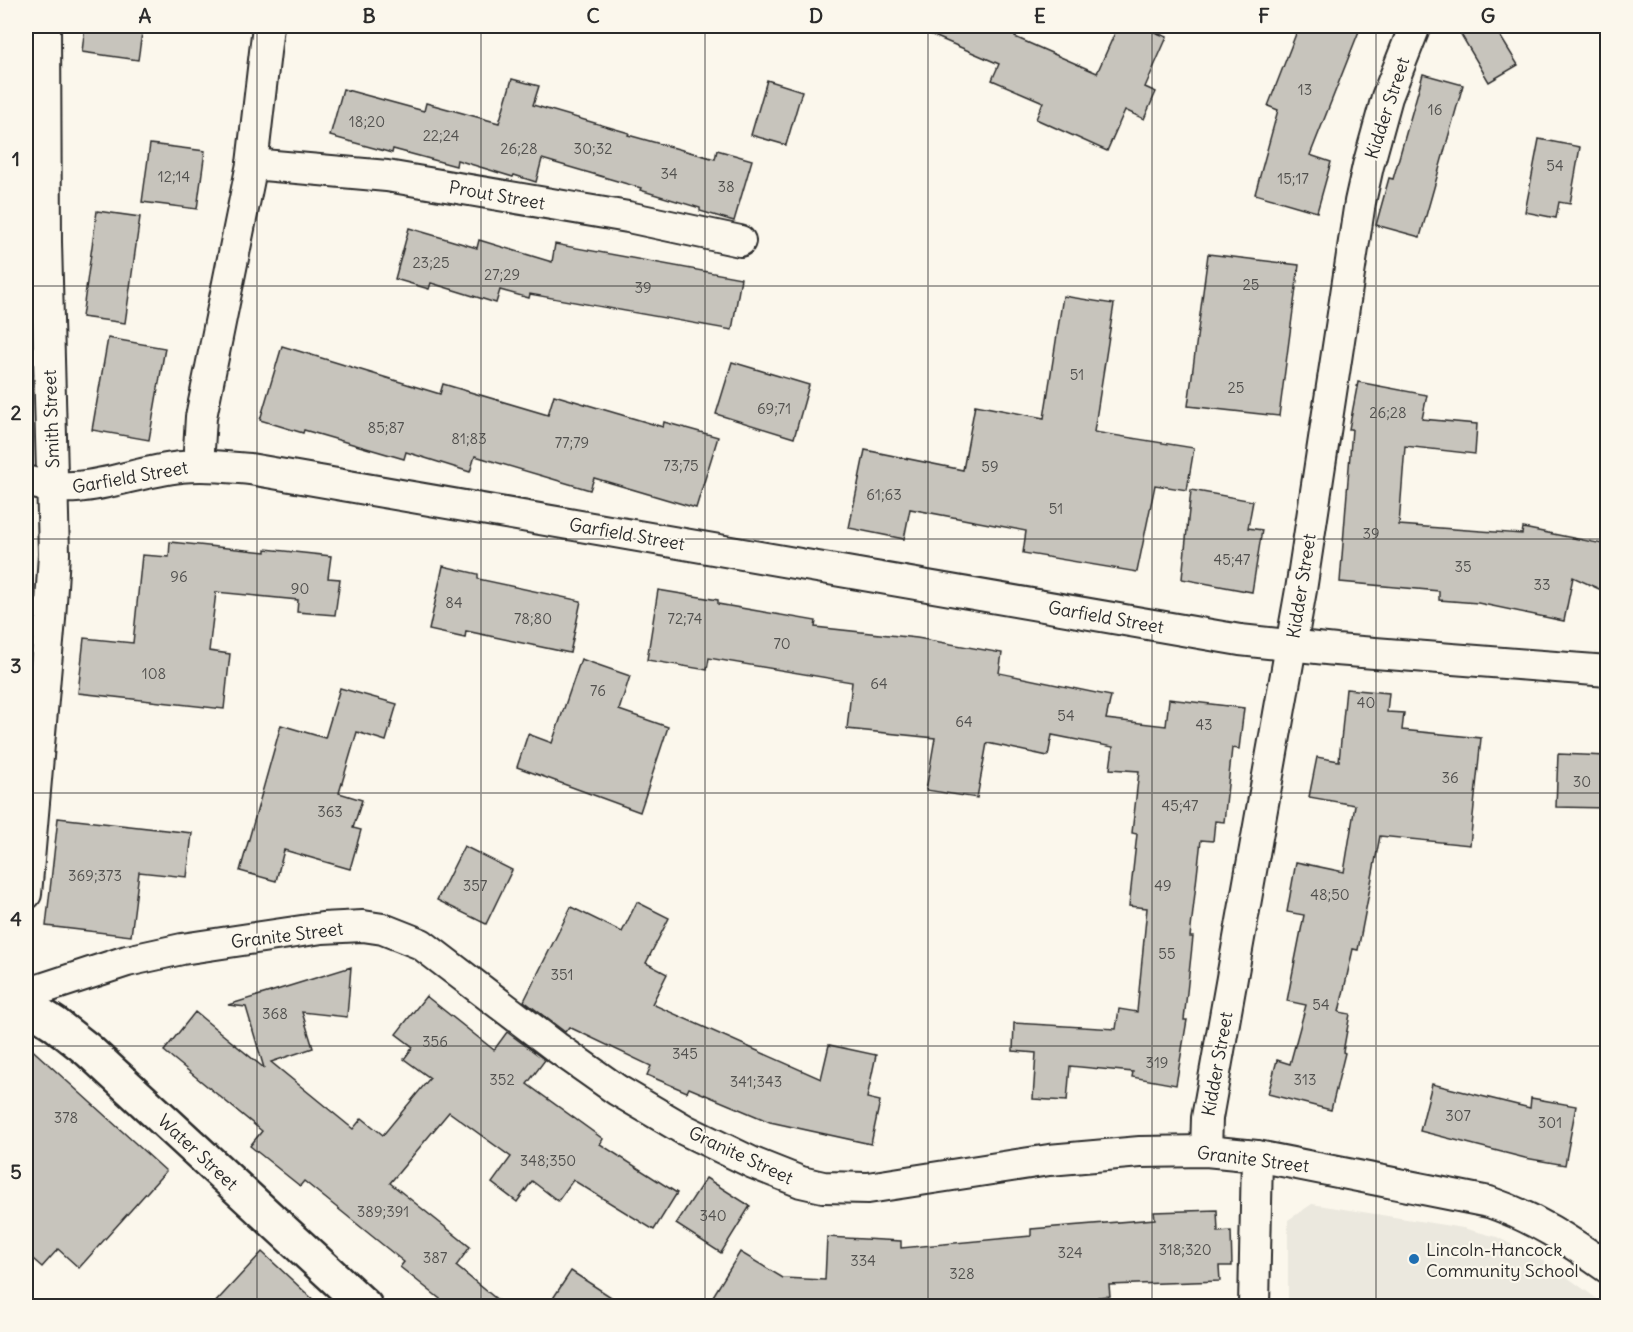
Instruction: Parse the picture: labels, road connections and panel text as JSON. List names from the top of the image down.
{
  "streets": {
    "main road": ["Water Street"],
    "street": [
      "Kidder Street",
      "Prout Street",
      "Smith Street",
      "Garfield Street",
      "Granite Street"
    ]
  },
  "crossings": [
    ["Kidder Street", "Garfield Street"],
    ["Kidder Street", "Granite Street"],
    ["Smith Street", "Garfield Street"]
  ],
  "places": ["Lincoln-Hancock Community School"],
  "house_numbers": [
    "13",
    "16",
    "18;20",
    "22;24",
    "26;28",
    "30;32",
    "54",
    "34",
    "12;14",
    "15;17",
    "38",
    "23;25",
    "27;29",
    "25",
    "39",
    "51",
    "25",
    "69;71",
    "26;28",
    "85;87",
    "81;83",
    "77;79",
    "73;75",
    "59",
    "61;63",
    "51",
    "39",
    "45;47",
    "35",
    "96",
    "33",
    "90",
    "84",
    "78;80",
    "72;74",
    "70",
    "108",
    "64",
    "76",
    "40",
    "54",
    "64",
    "43",
    "36",
    "30",
    "45;47",
    "363",
    "369;373",
    "357",
    "49",
    "48;50",
    "55",
    "351",
    "54",
    "368",
    "356",
    "345",
    "319",
    "352",
    "313",
    "341;343",
    "307",
    "378",
    "301",
    "348;350",
    "389;391",
    "340",
    "318;320",
    "324",
    "387",
    "334",
    "328"
  ],
  "grid": {
    "columns": [
      "A",
      "B",
      "C",
      "D",
      "E",
      "F",
      "G"
    ],
    "rows": [
      "1",
      "2",
      "3",
      "4",
      "5"
    ]
  }
}
